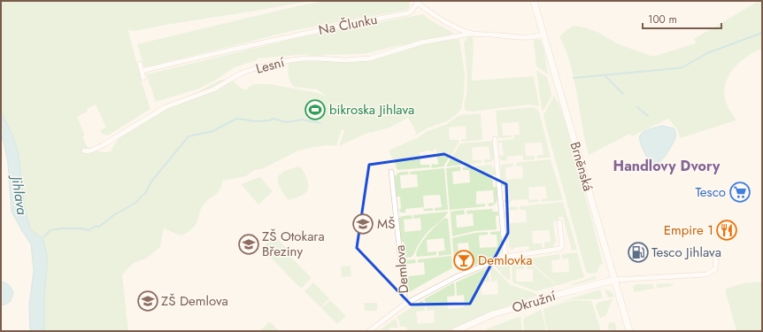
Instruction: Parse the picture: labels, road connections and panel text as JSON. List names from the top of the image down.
{
  "streets": {
    "main road": ["Brněnská", "Okružní"],
    "street": ["Na Člunku", "Lesní", "Demlova"]
  },
  "crossings": [
    ["Na Člunku", "Lesní"],
    ["Na Člunku", "Brněnská"],
    ["Brněnská", "Okružní"]
  ],
  "districts": ["Handlovy Dvory"],
  "water": ["Jihlava"],
  "places": {
    "sports": ["bikroska Jihlava"],
    "supermarket": ["Tesco"],
    "school or university": ["MŠ", "ZŠ Otokara Březiny", "ZŠ Demlova"],
    "restaurant": ["Empire 1"],
    "fuel station": ["Tesco Jihlava"],
    "bar": ["Demlovka"]
  },
  "scale_bar": "100 m"
}
